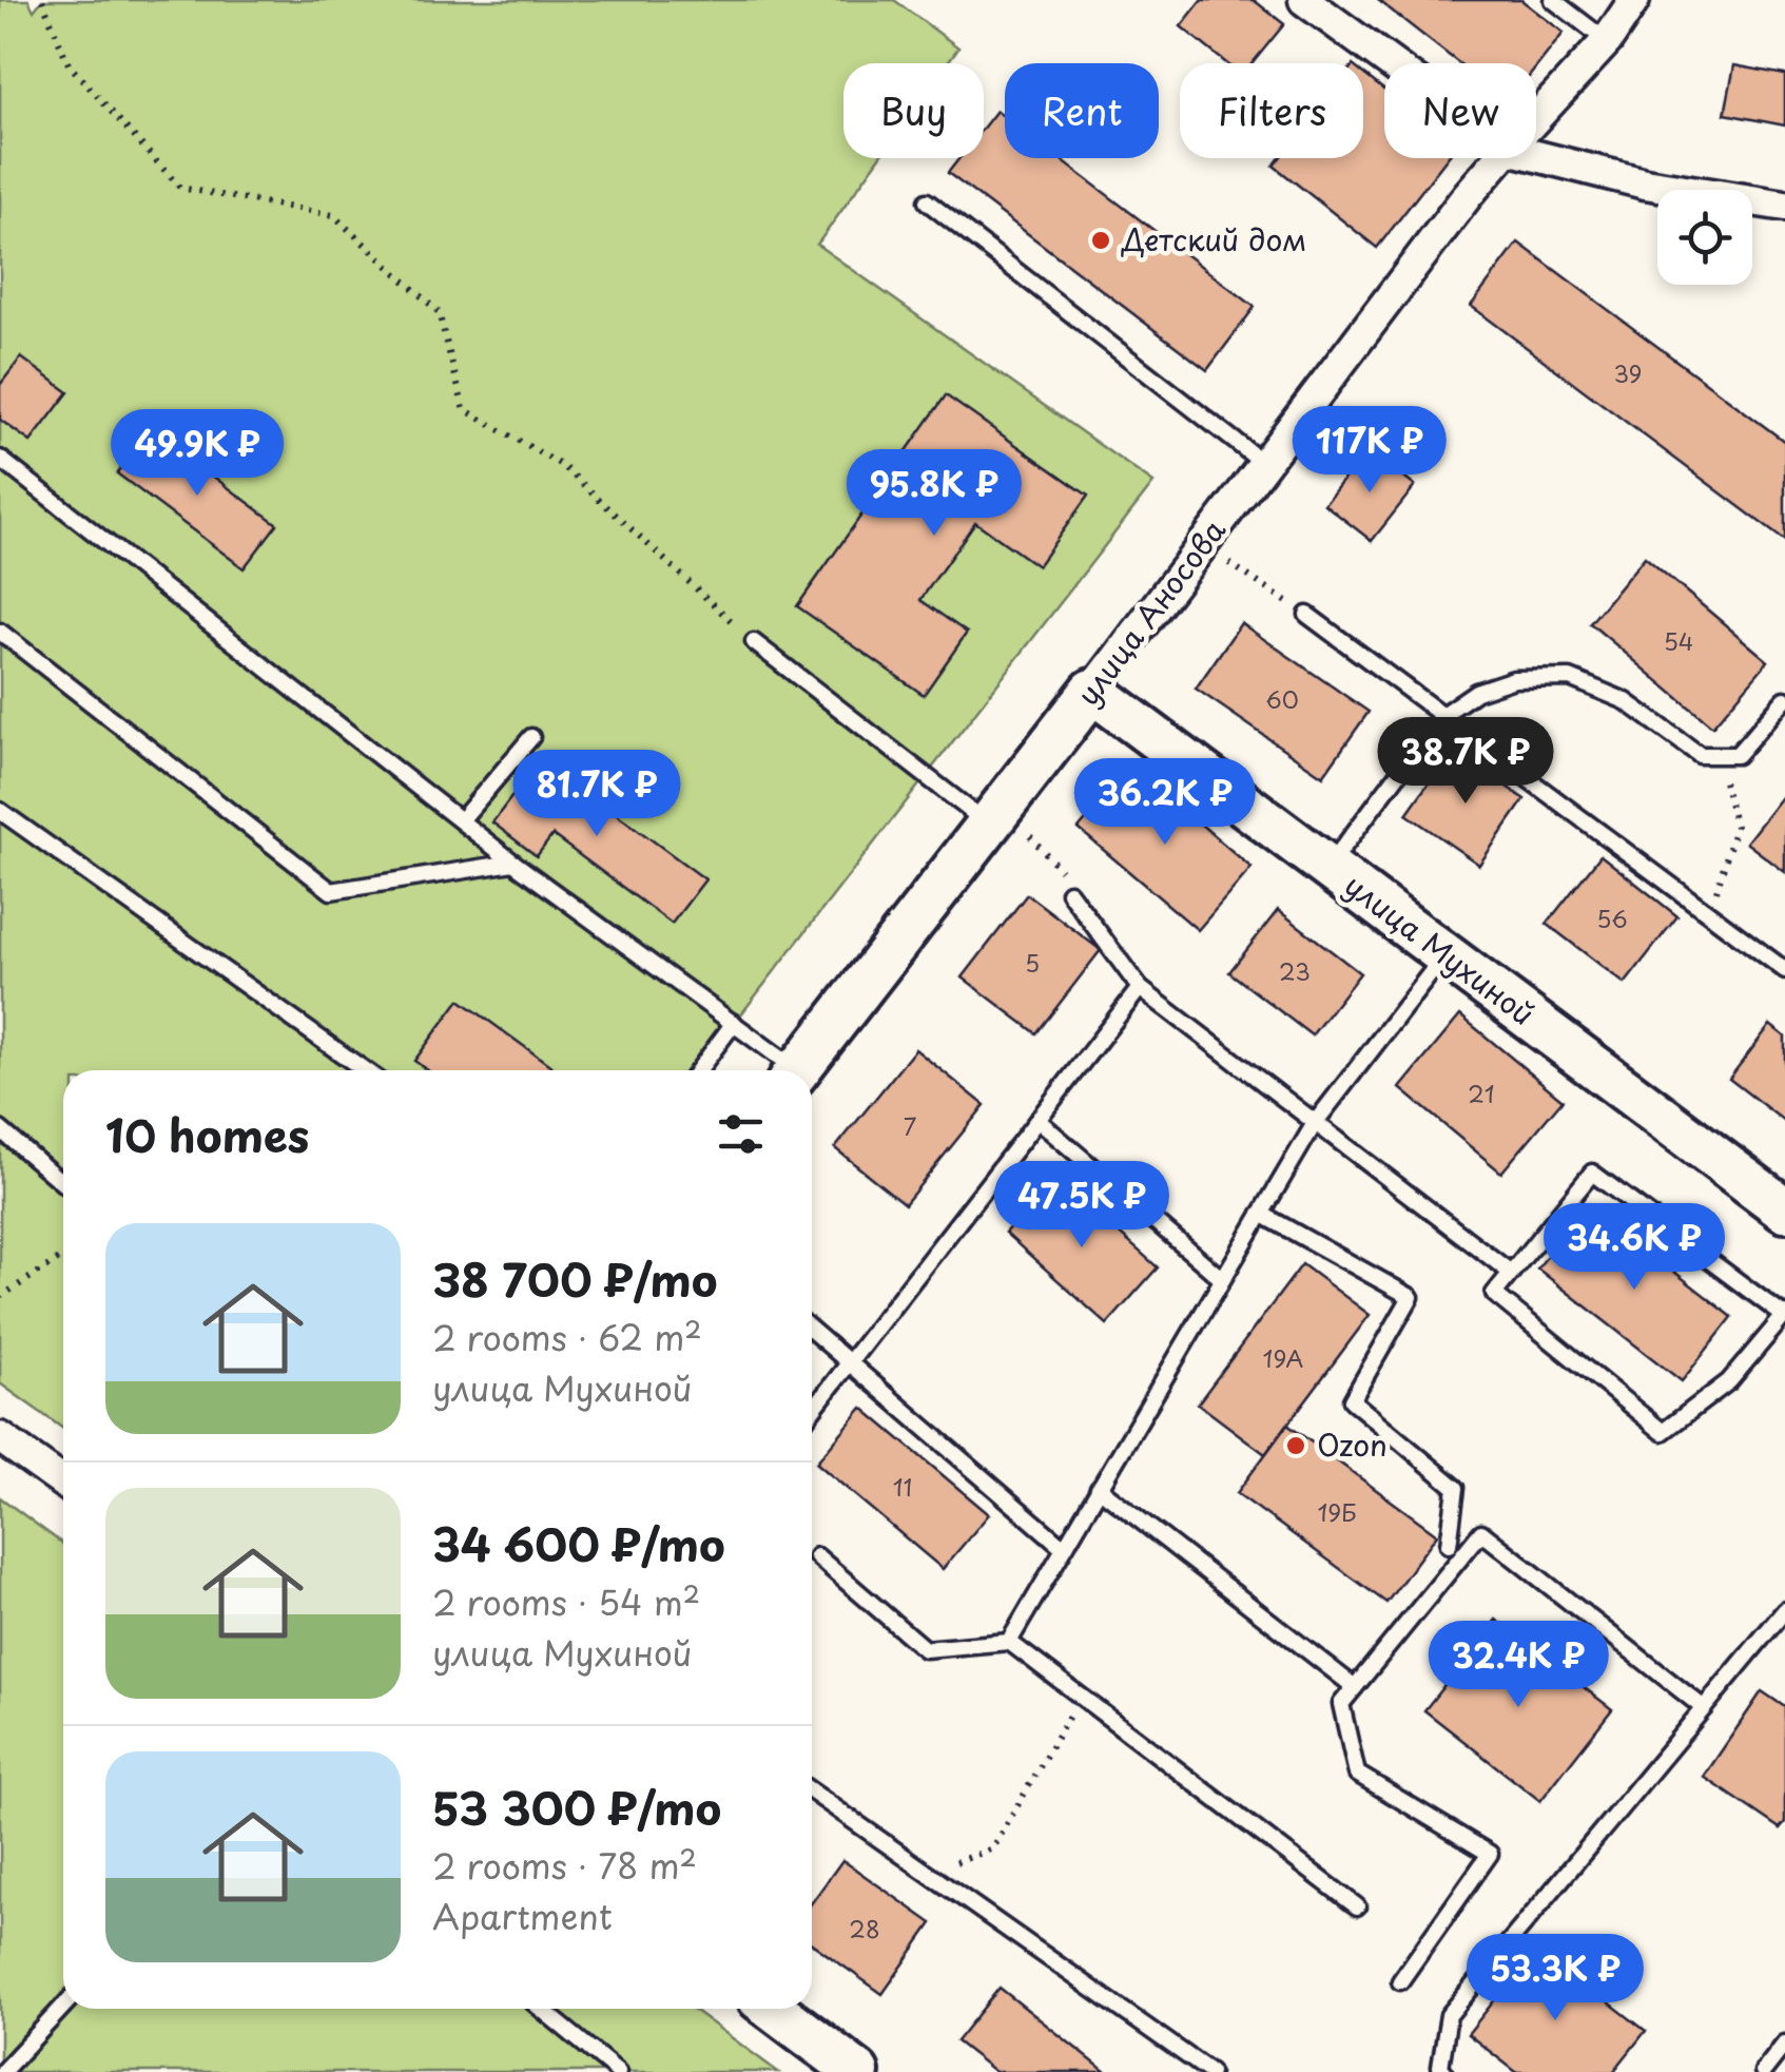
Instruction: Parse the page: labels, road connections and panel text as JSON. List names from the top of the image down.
{
  "streets": {
    "street": ["улица Аносова", "улица Мухиной"]
  },
  "crossings": [
    ["улица Аносова", "улица Мухиной"]
  ],
  "places": ["Детский дом", "Ozon"],
  "house_numbers": [
    "39",
    "54",
    "60",
    "56",
    "5",
    "23",
    "21",
    "7",
    "19А",
    "11",
    "19Б",
    "28"
  ],
  "page": {
    "chip": [
      "Buy",
      "Rent",
      "Filters",
      "New"
    ],
    "price": [
      "117K ₽",
      "49.9K ₽",
      "95.8K ₽",
      "38.7K ₽",
      "81.7K ₽",
      "36.2K ₽",
      "47.5K ₽",
      "34.6K ₽",
      "32.4K ₽",
      "53.3K ₽"
    ],
    "heading": "10 homes",
    "list": [
      {
        "name": "38 700 ₽/mo",
        "note": "2 rooms · 62 m² · улица Мухиной"
      },
      {
        "name": "34 600 ₽/mo",
        "note": "2 rooms · 54 m² · улица Мухиной"
      },
      {
        "name": "53 300 ₽/mo",
        "note": "2 rooms · 78 m² · Apartment"
      }
    ]
  }
}
